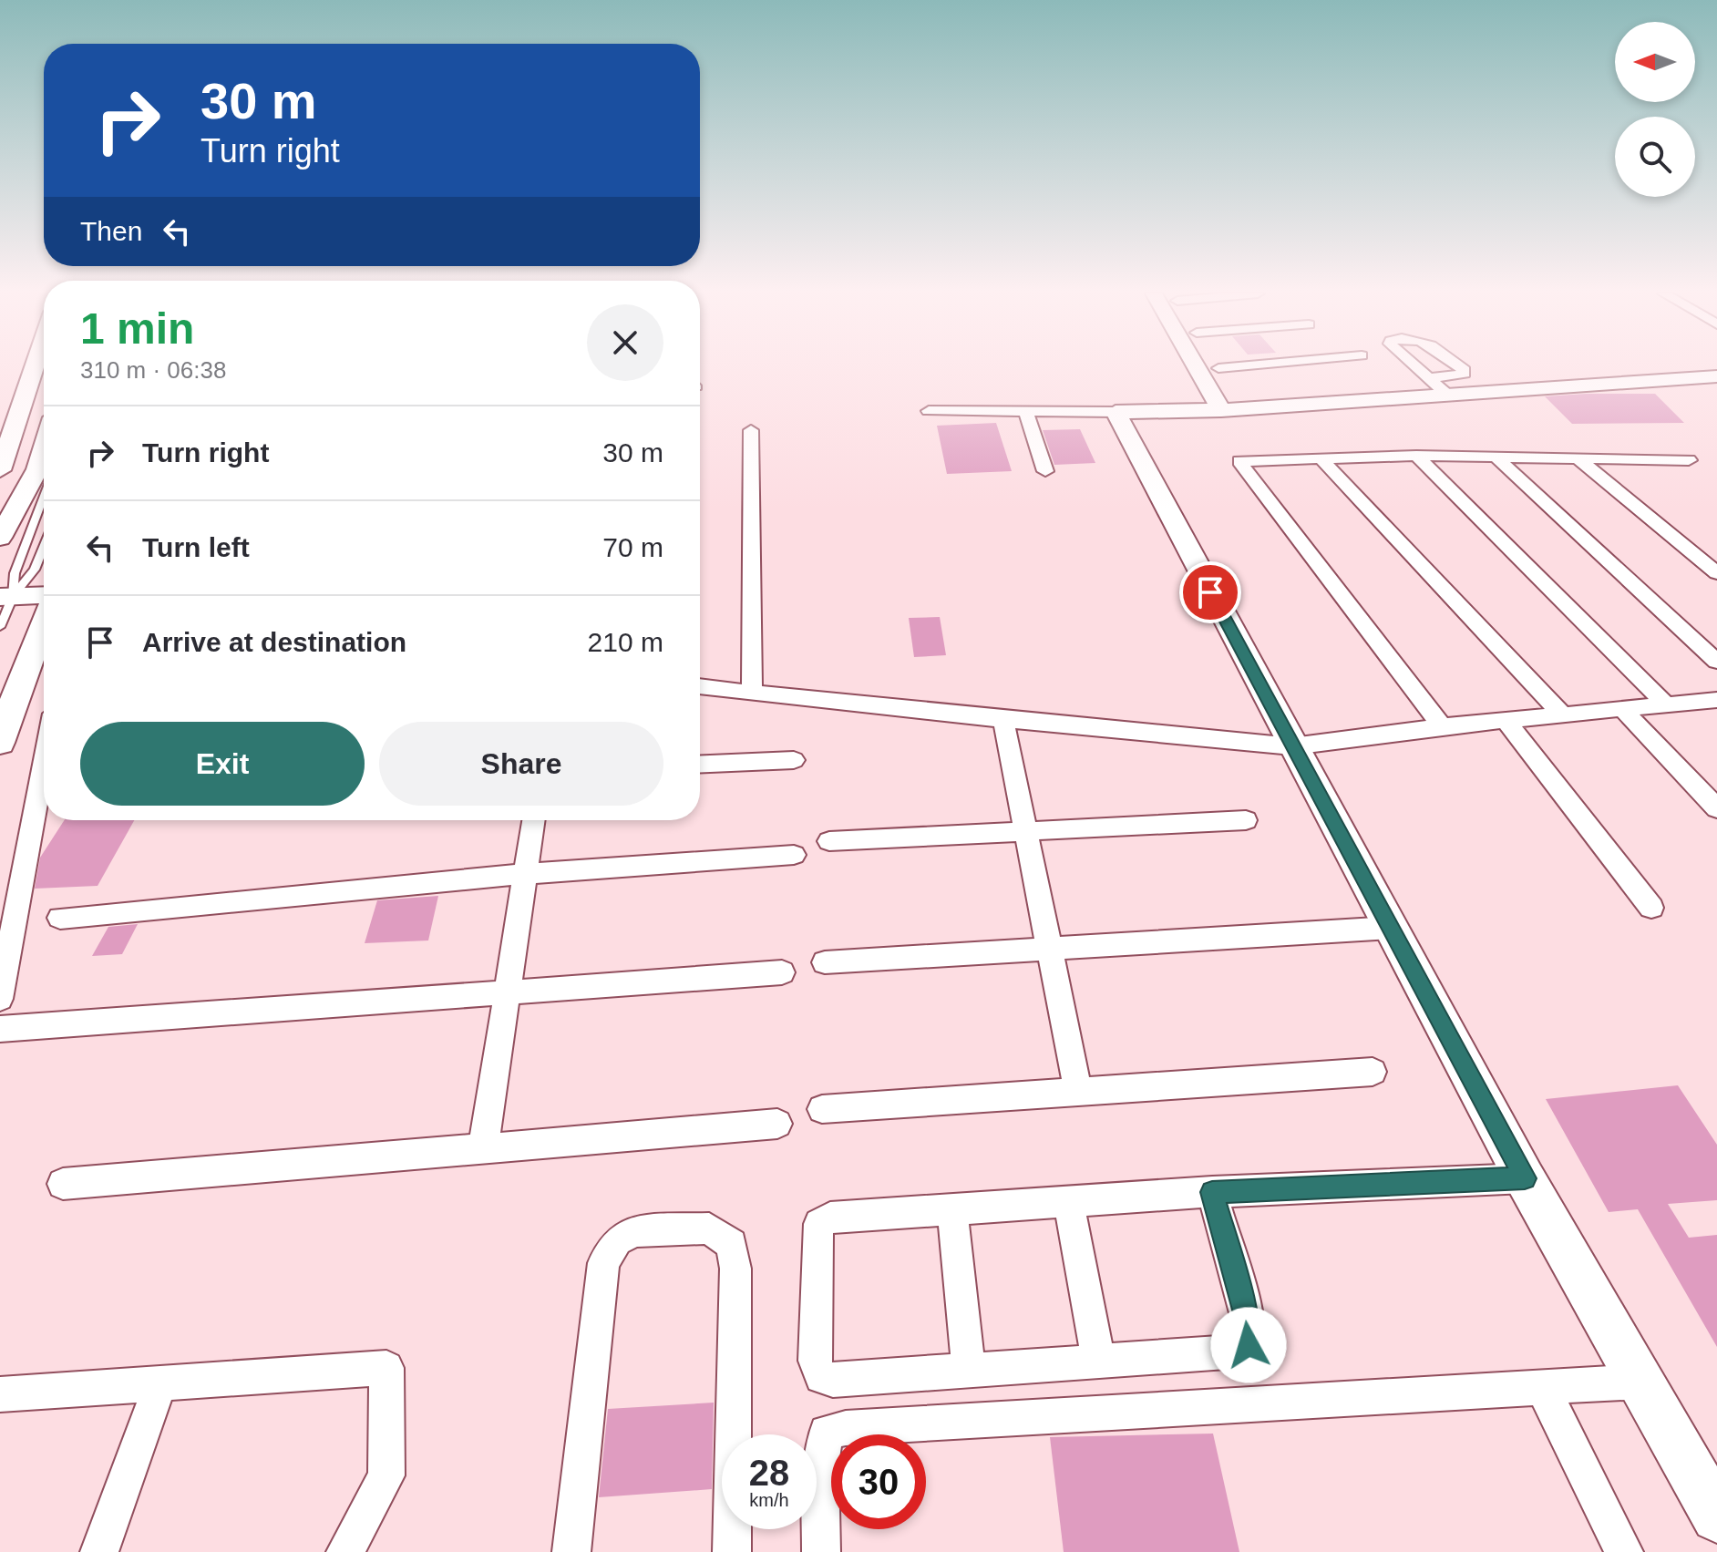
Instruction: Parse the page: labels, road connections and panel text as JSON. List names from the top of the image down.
{
  "north": "left",
  "page": {
    "turn": ["30 m", "Turn right"],
    "then": "Then",
    "heading": ["1 min", "310 m · 06:38"],
    "list": [
      {
        "name": "Turn right",
        "value": "30 m"
      },
      {
        "name": "Turn left",
        "value": "70 m"
      },
      {
        "name": "Arrive at destination",
        "value": "210 m"
      }
    ],
    "buttons": ["Exit", "Share"],
    "speed": "28 km/h",
    "limit": "30"
  }
}
